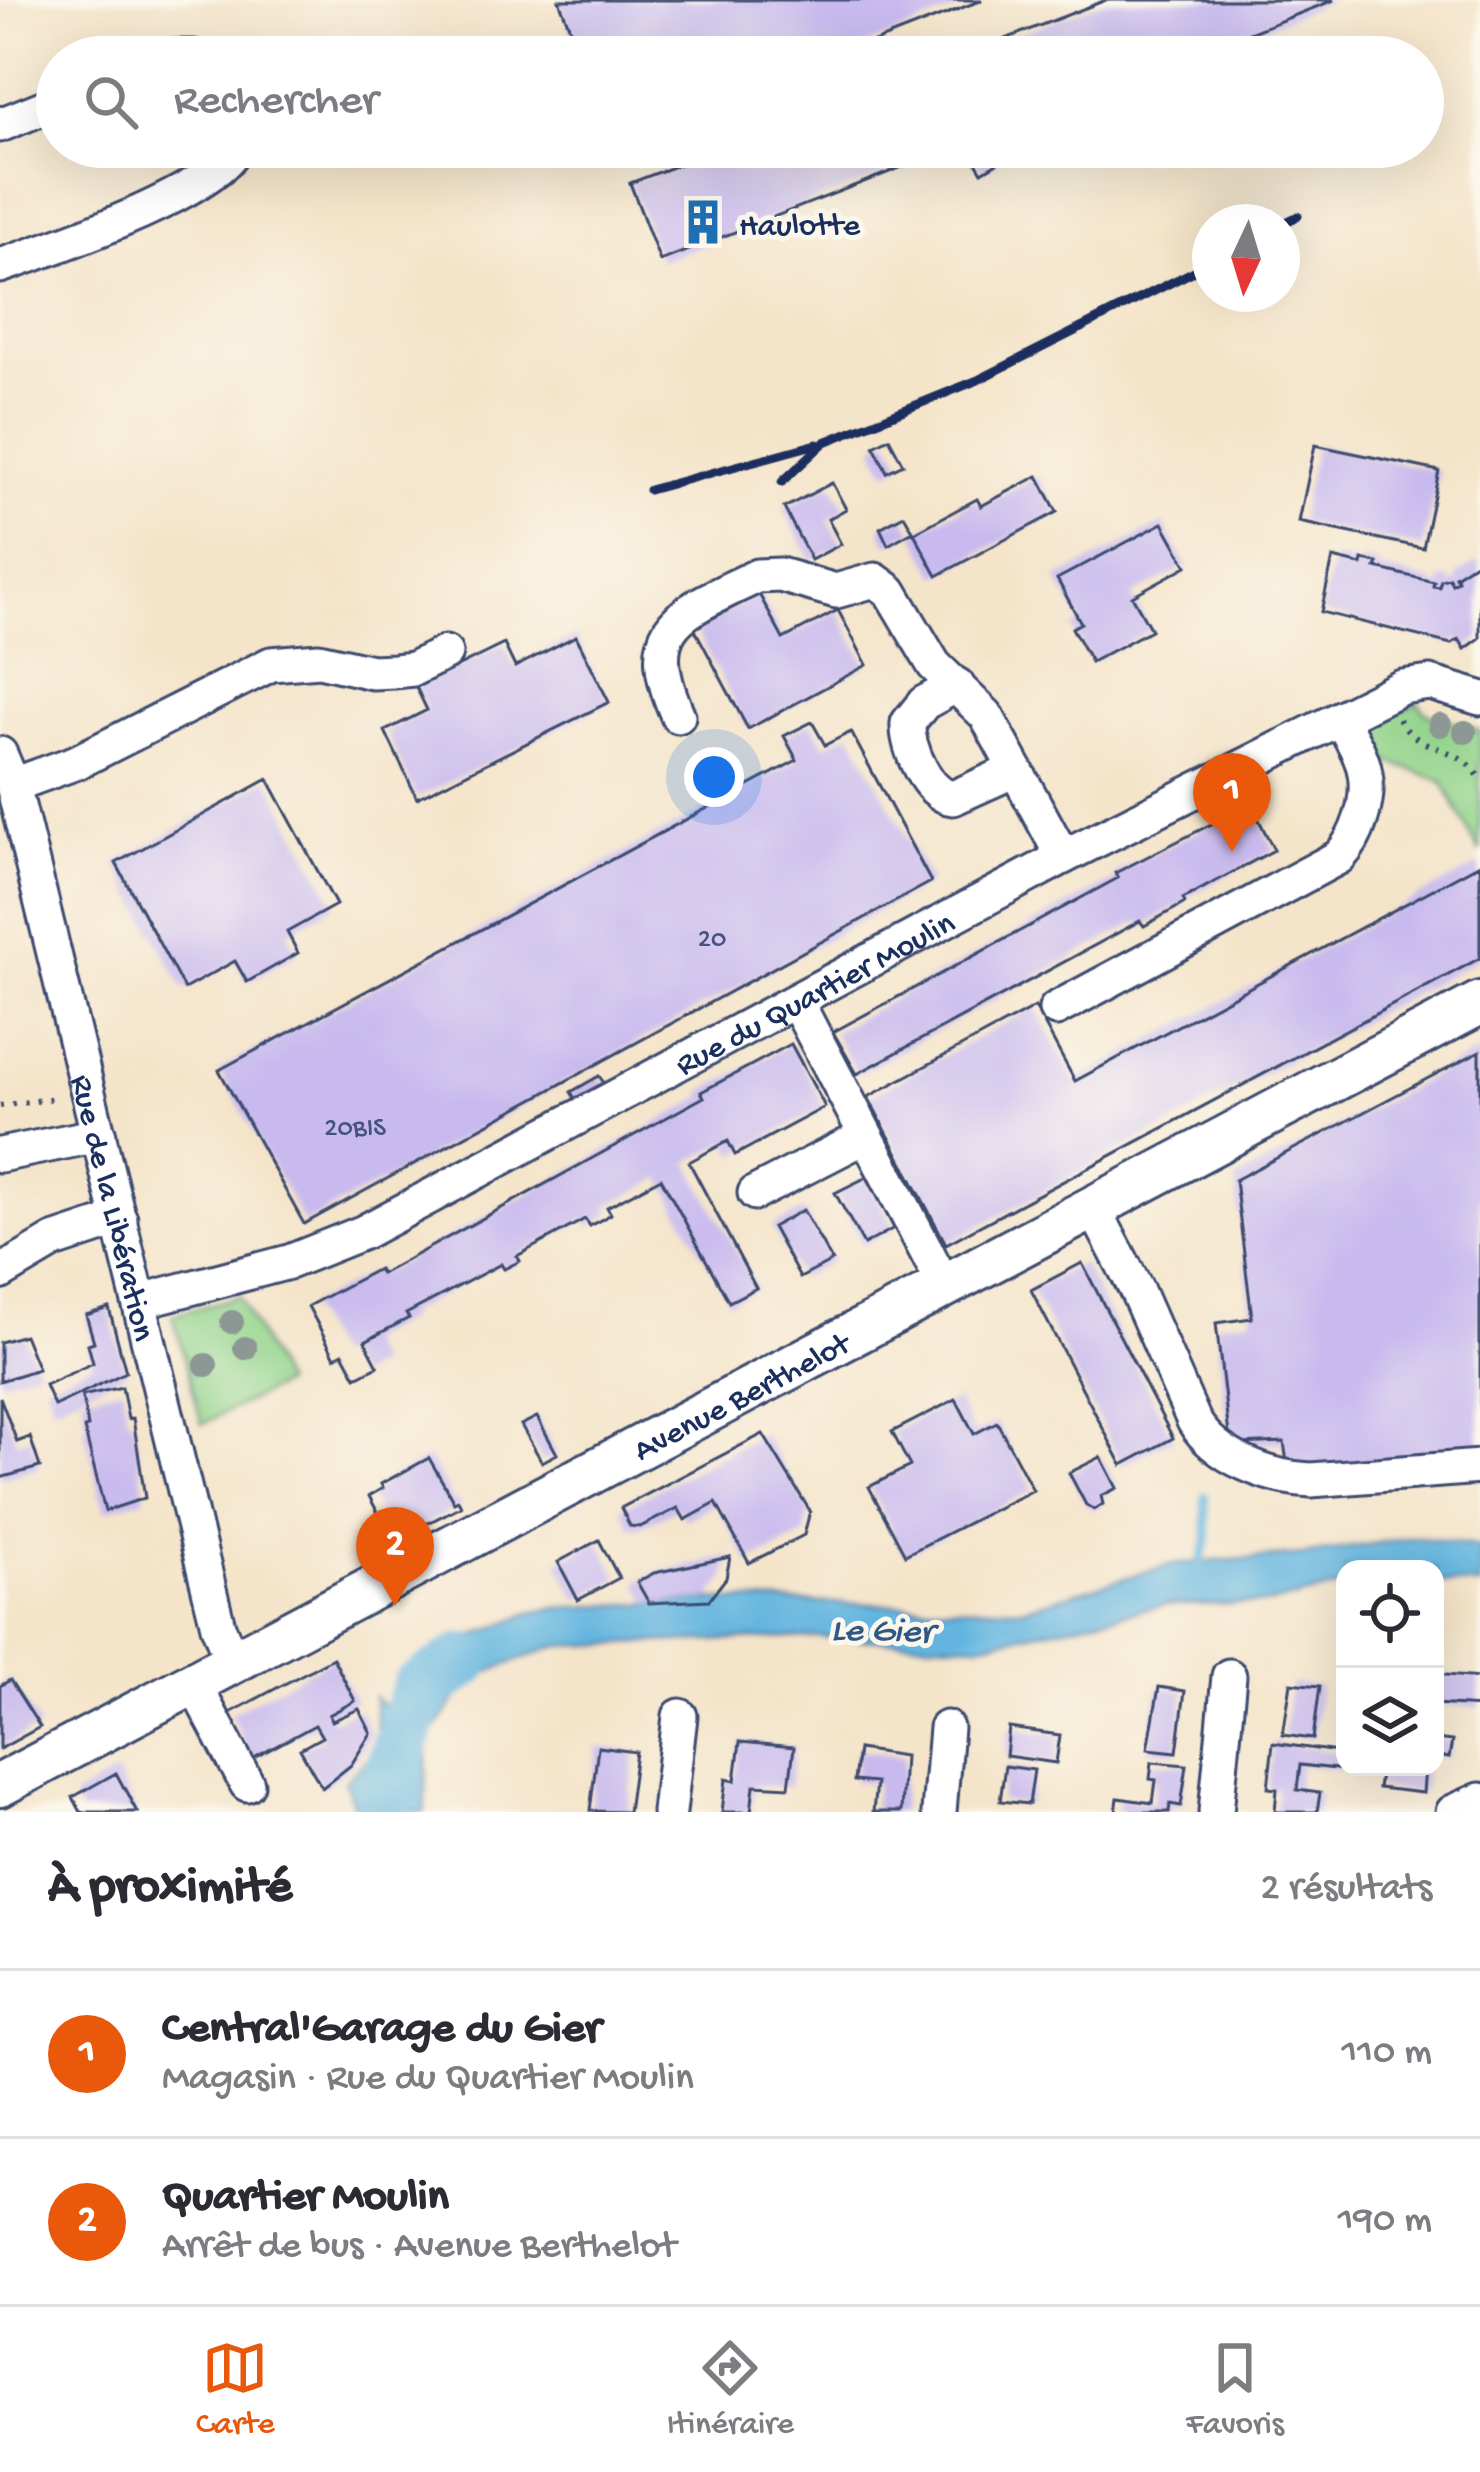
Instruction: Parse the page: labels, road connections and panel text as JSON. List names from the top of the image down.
{
  "streets": {
    "main road": ["Avenue Berthelot"],
    "street": ["Rue du Quartier Moulin", "Rue de la Libération"]
  },
  "crossings": [
    ["Rue du Quartier Moulin", "Rue de la Libération"],
    ["Rue de la Libération", "Avenue Berthelot"]
  ],
  "water": ["Le Gier"],
  "places": {
    "building": ["Haulotte"]
  },
  "house_numbers": ["20", "20BIS"],
  "north": "bottom",
  "page": {
    "search": "Rechercher",
    "pins": ["1", "2"],
    "heading": ["À proximité", "2 résultats"],
    "list": [
      {
        "mark": "1",
        "name": "Central'Garage du Gier",
        "note": "Magasin · Rue du Quartier Moulin",
        "value": "110 m"
      },
      {
        "mark": "2",
        "name": "Quartier Moulin",
        "note": "Arrêt de bus · Avenue Berthelot",
        "value": "190 m"
      }
    ],
    "nav": ["Carte", "Itinéraire", "Favoris"]
  }
}
